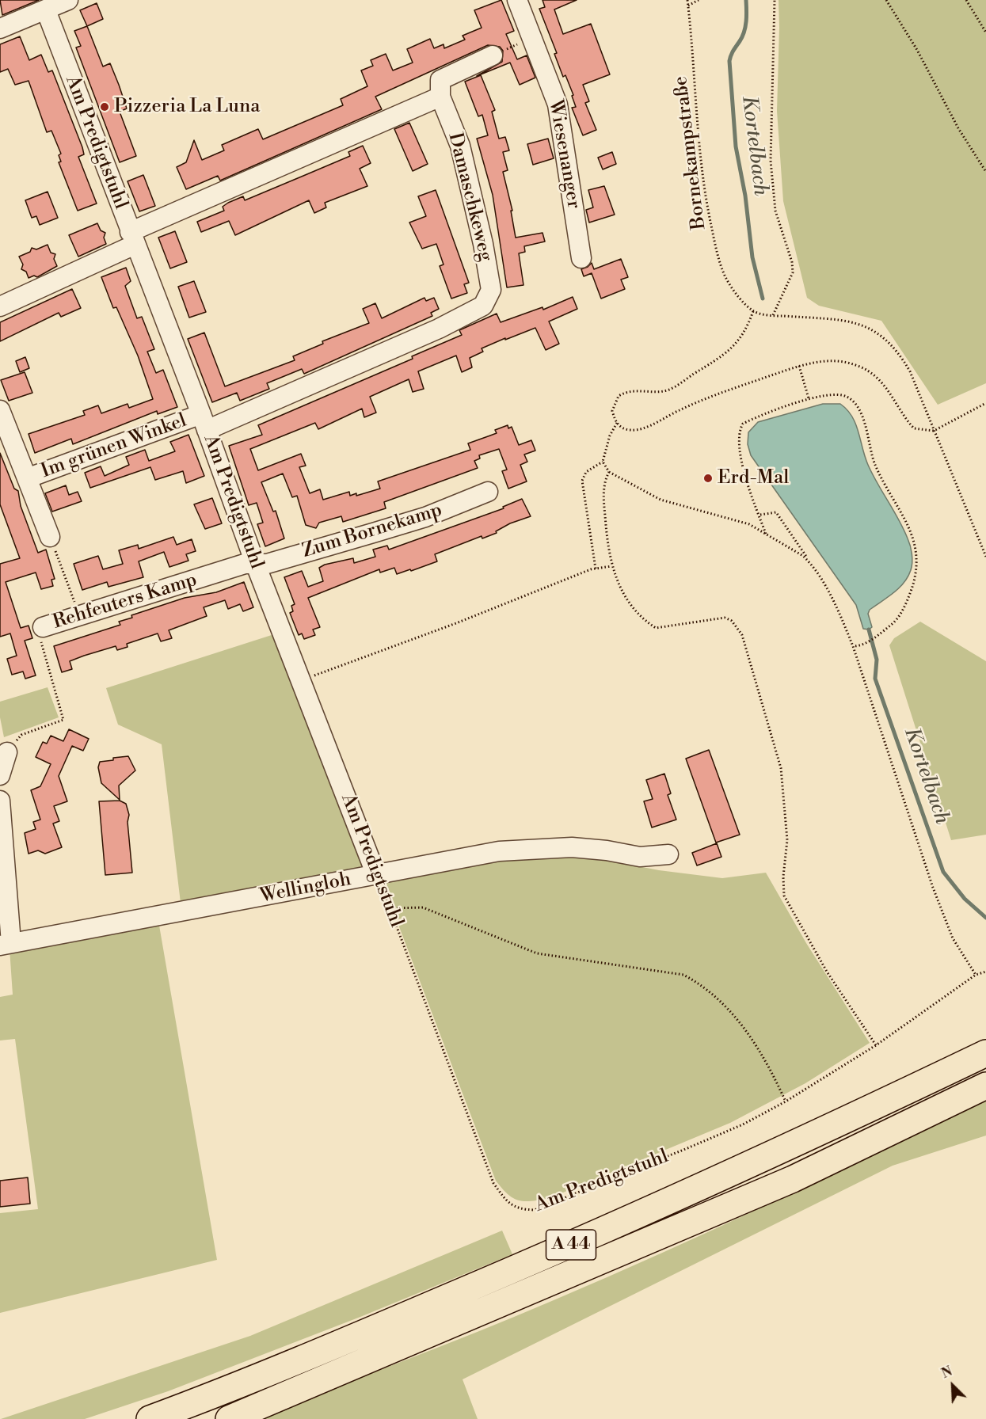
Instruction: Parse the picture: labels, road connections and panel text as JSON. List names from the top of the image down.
{
  "streets": {
    "highway": ["A 44"],
    "street": [
      "Am Predigtstuhl",
      "Wiesenanger",
      "Damaschkeweg",
      "Im grünen Winkel",
      "Zum Bornekamp",
      "Rehfeuters Kamp",
      "Wellingloh"
    ],
    "path": ["Bornekampstraße"]
  },
  "crossings": [
    ["Am Predigtstuhl", "Damaschkeweg"],
    ["Am Predigtstuhl", "Im grünen Winkel"],
    ["Am Predigtstuhl", "Zum Bornekamp"],
    ["Am Predigtstuhl", "Rehfeuters Kamp"],
    ["Am Predigtstuhl", "Wellingloh"],
    ["Damaschkeweg", "Im grünen Winkel"],
    ["Zum Bornekamp", "Rehfeuters Kamp"]
  ],
  "water": ["Kortelbach"],
  "places": ["Pizzeria La Luna", "Erd-Mal"],
  "north": "top left"
}
